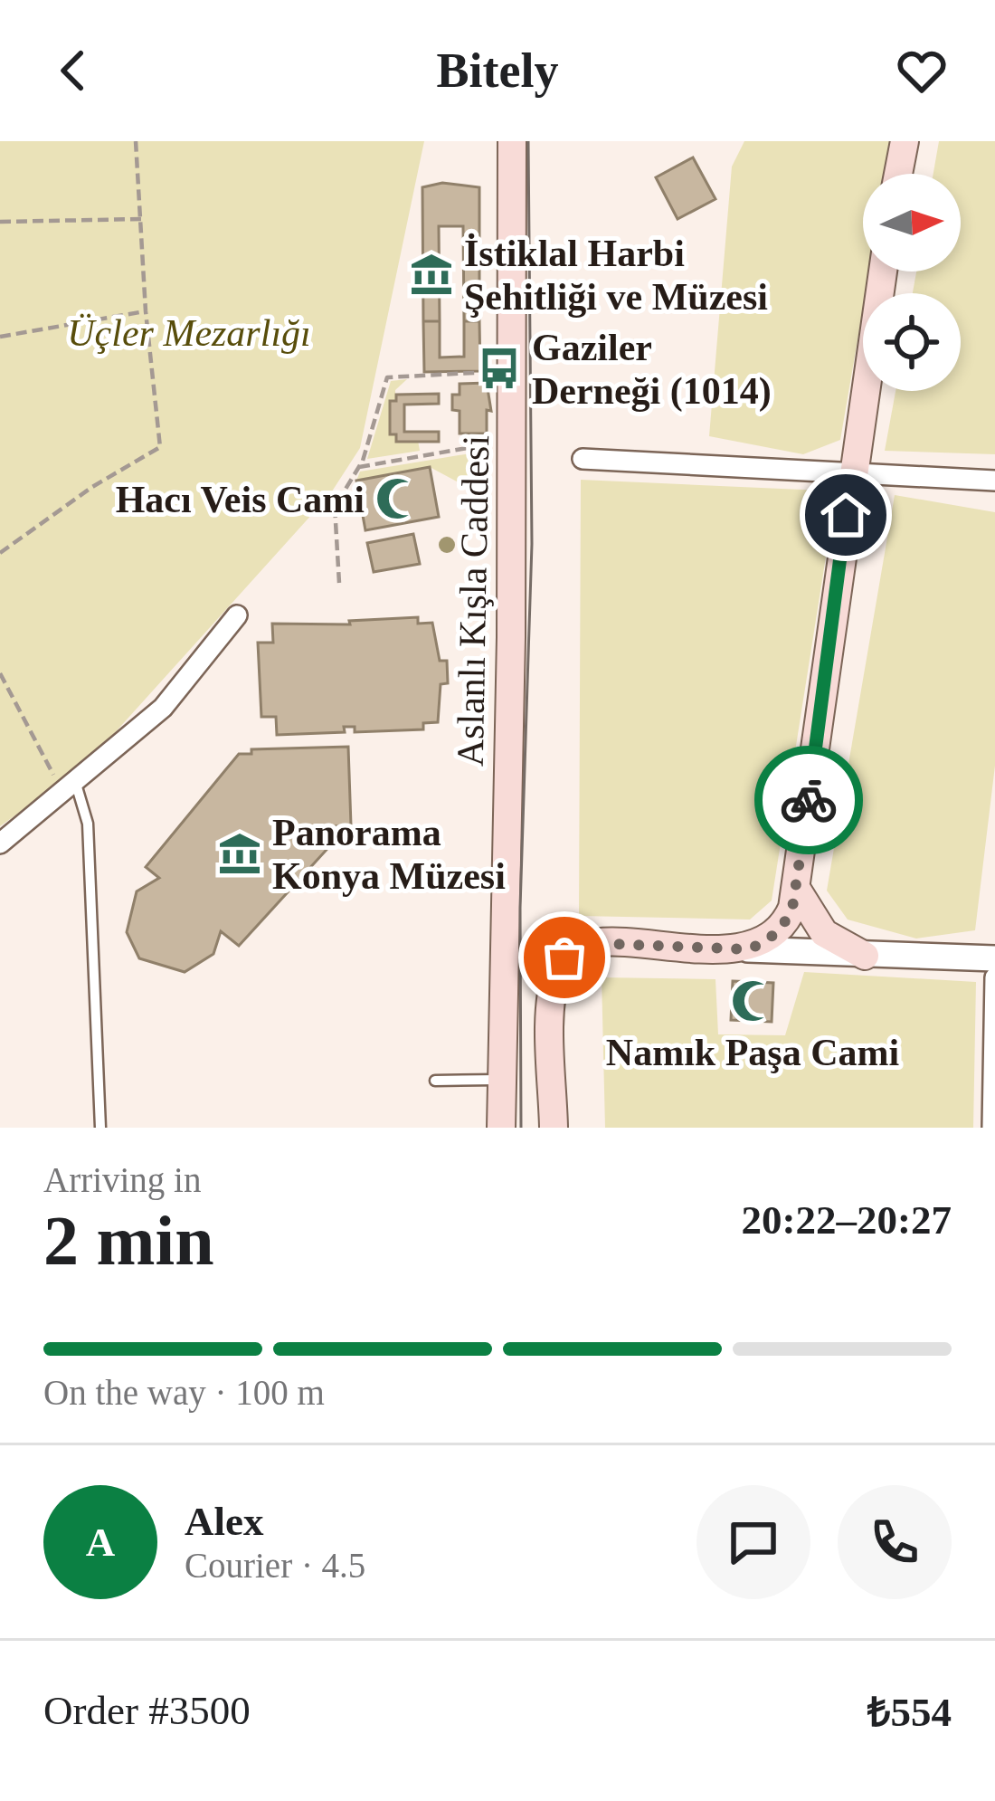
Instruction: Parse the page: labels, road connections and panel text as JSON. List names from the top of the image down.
{
  "streets": {
    "main road": ["Aslanlı Kışla Caddesi"]
  },
  "parks": ["Üçler Mezarlığı"],
  "places": {
    "museum": ["İstiklal Harbi Şehitliği ve Müzesi", "Panorama Konya Müzesi"],
    "bus stop": ["Gaziler Derneği (1014)"],
    "mosque": ["Hacı Veis Cami", "Namık Paşa Cami"]
  },
  "north": "right",
  "page": {
    "header": "Bitely",
    "heading": ["2 min", "Arriving in", "20:22–20:27"],
    "panel": [
      "Alex",
      "Courier · 4.5",
      "Order #3500",
      "₺554"
    ],
    "bar": "On the way · 100 m",
    "round": "A"
  }
}
